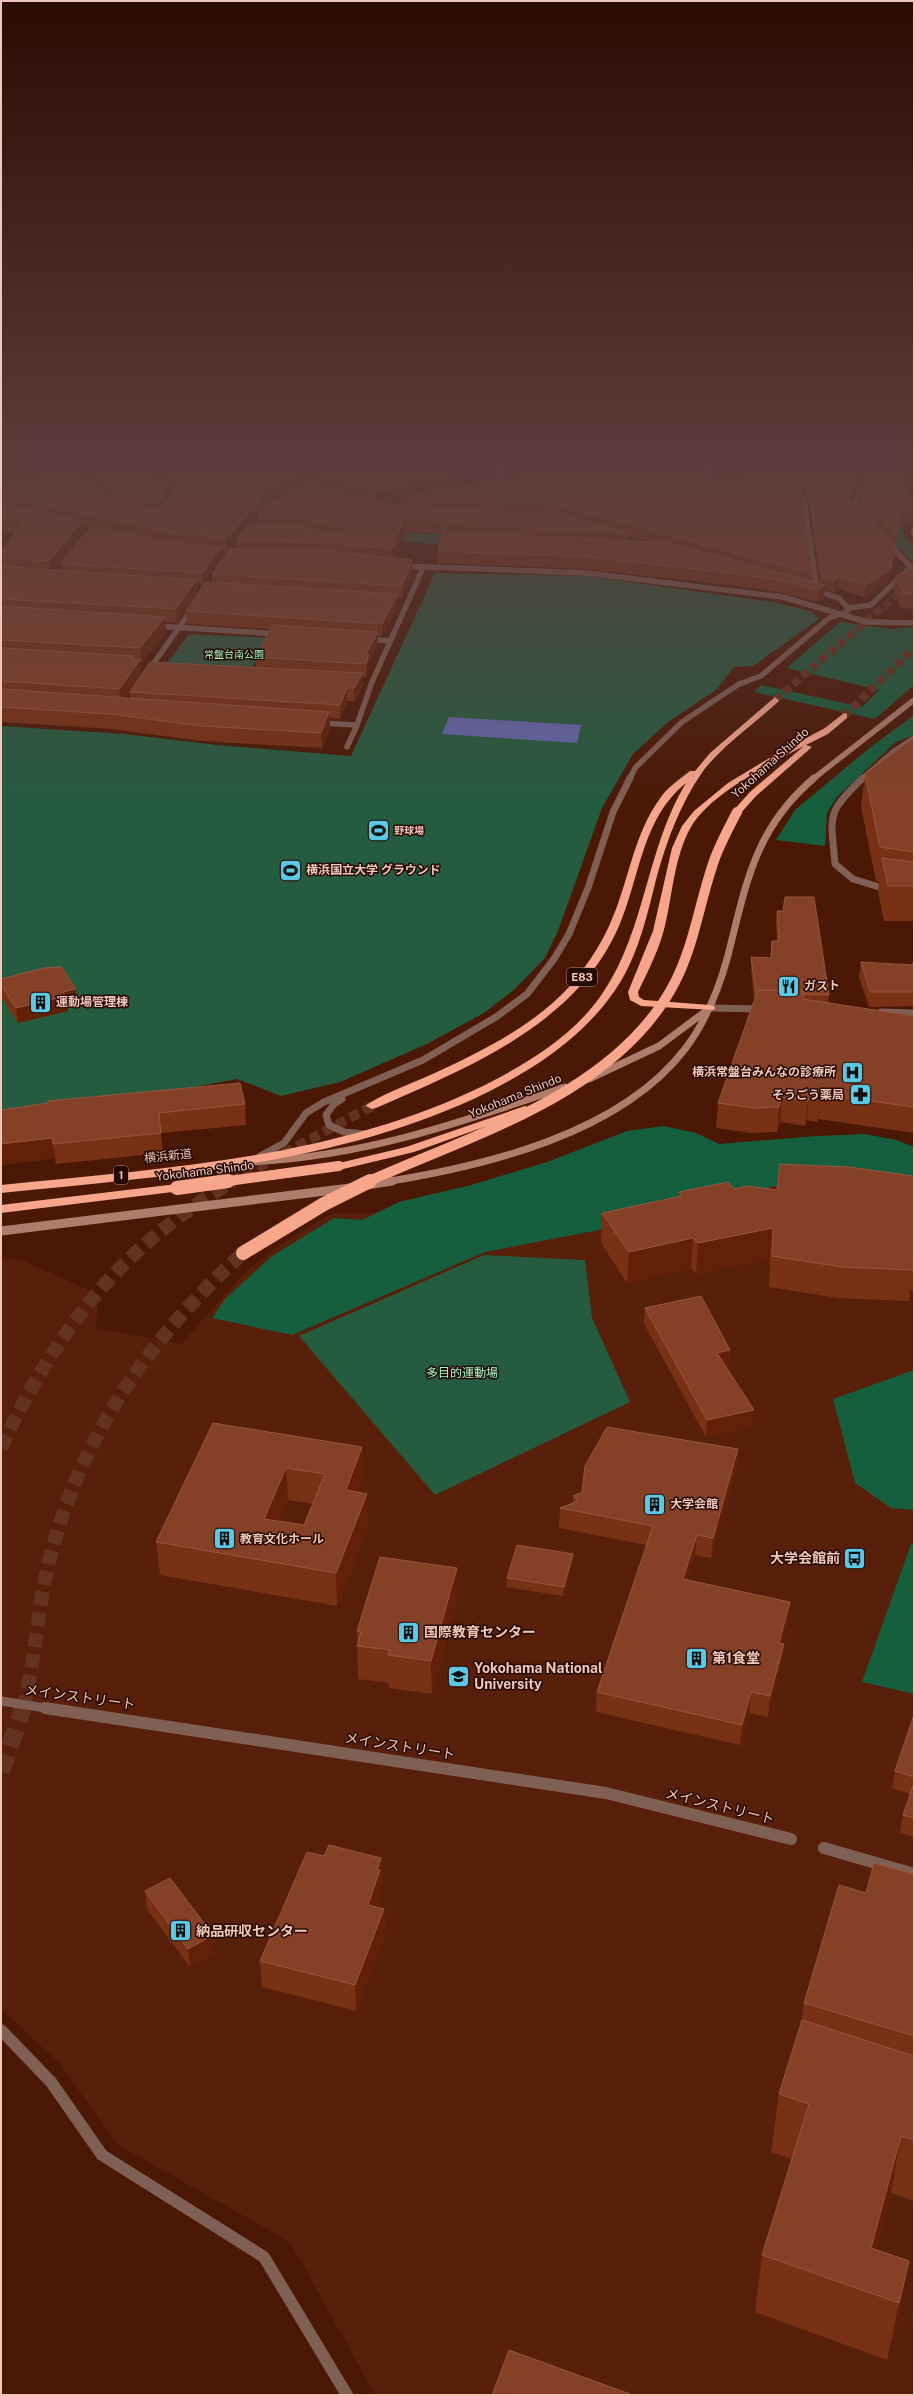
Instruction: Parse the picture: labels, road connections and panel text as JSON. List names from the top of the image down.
{
  "streets": {
    "highway": [
      "Yokohama Shindo",
      "E83",
      "横浜新道",
      "1"
    ],
    "street": ["メインストリート"]
  },
  "crossings": [
    ["Yokohama Shindo", "E83"],
    ["Yokohama Shindo", "横浜新道"]
  ],
  "parks": ["常盤台南公園", "多目的運動場"],
  "places": {
    "sports": ["野球場", "横浜国立大学 グラウンド"],
    "restaurant": ["ガスト"],
    "building": [
      "運動場管理棟",
      "大学会館",
      "教育文化ホール",
      "国際教育センター",
      "第1食堂",
      "納品研収センター"
    ],
    "hospital": ["横浜常盤台みんなの診療所"],
    "pharmacy": ["そうごう薬局"],
    "bus stop": ["大学会館前"],
    "school or university": ["Yokohama National University"]
  }
}
